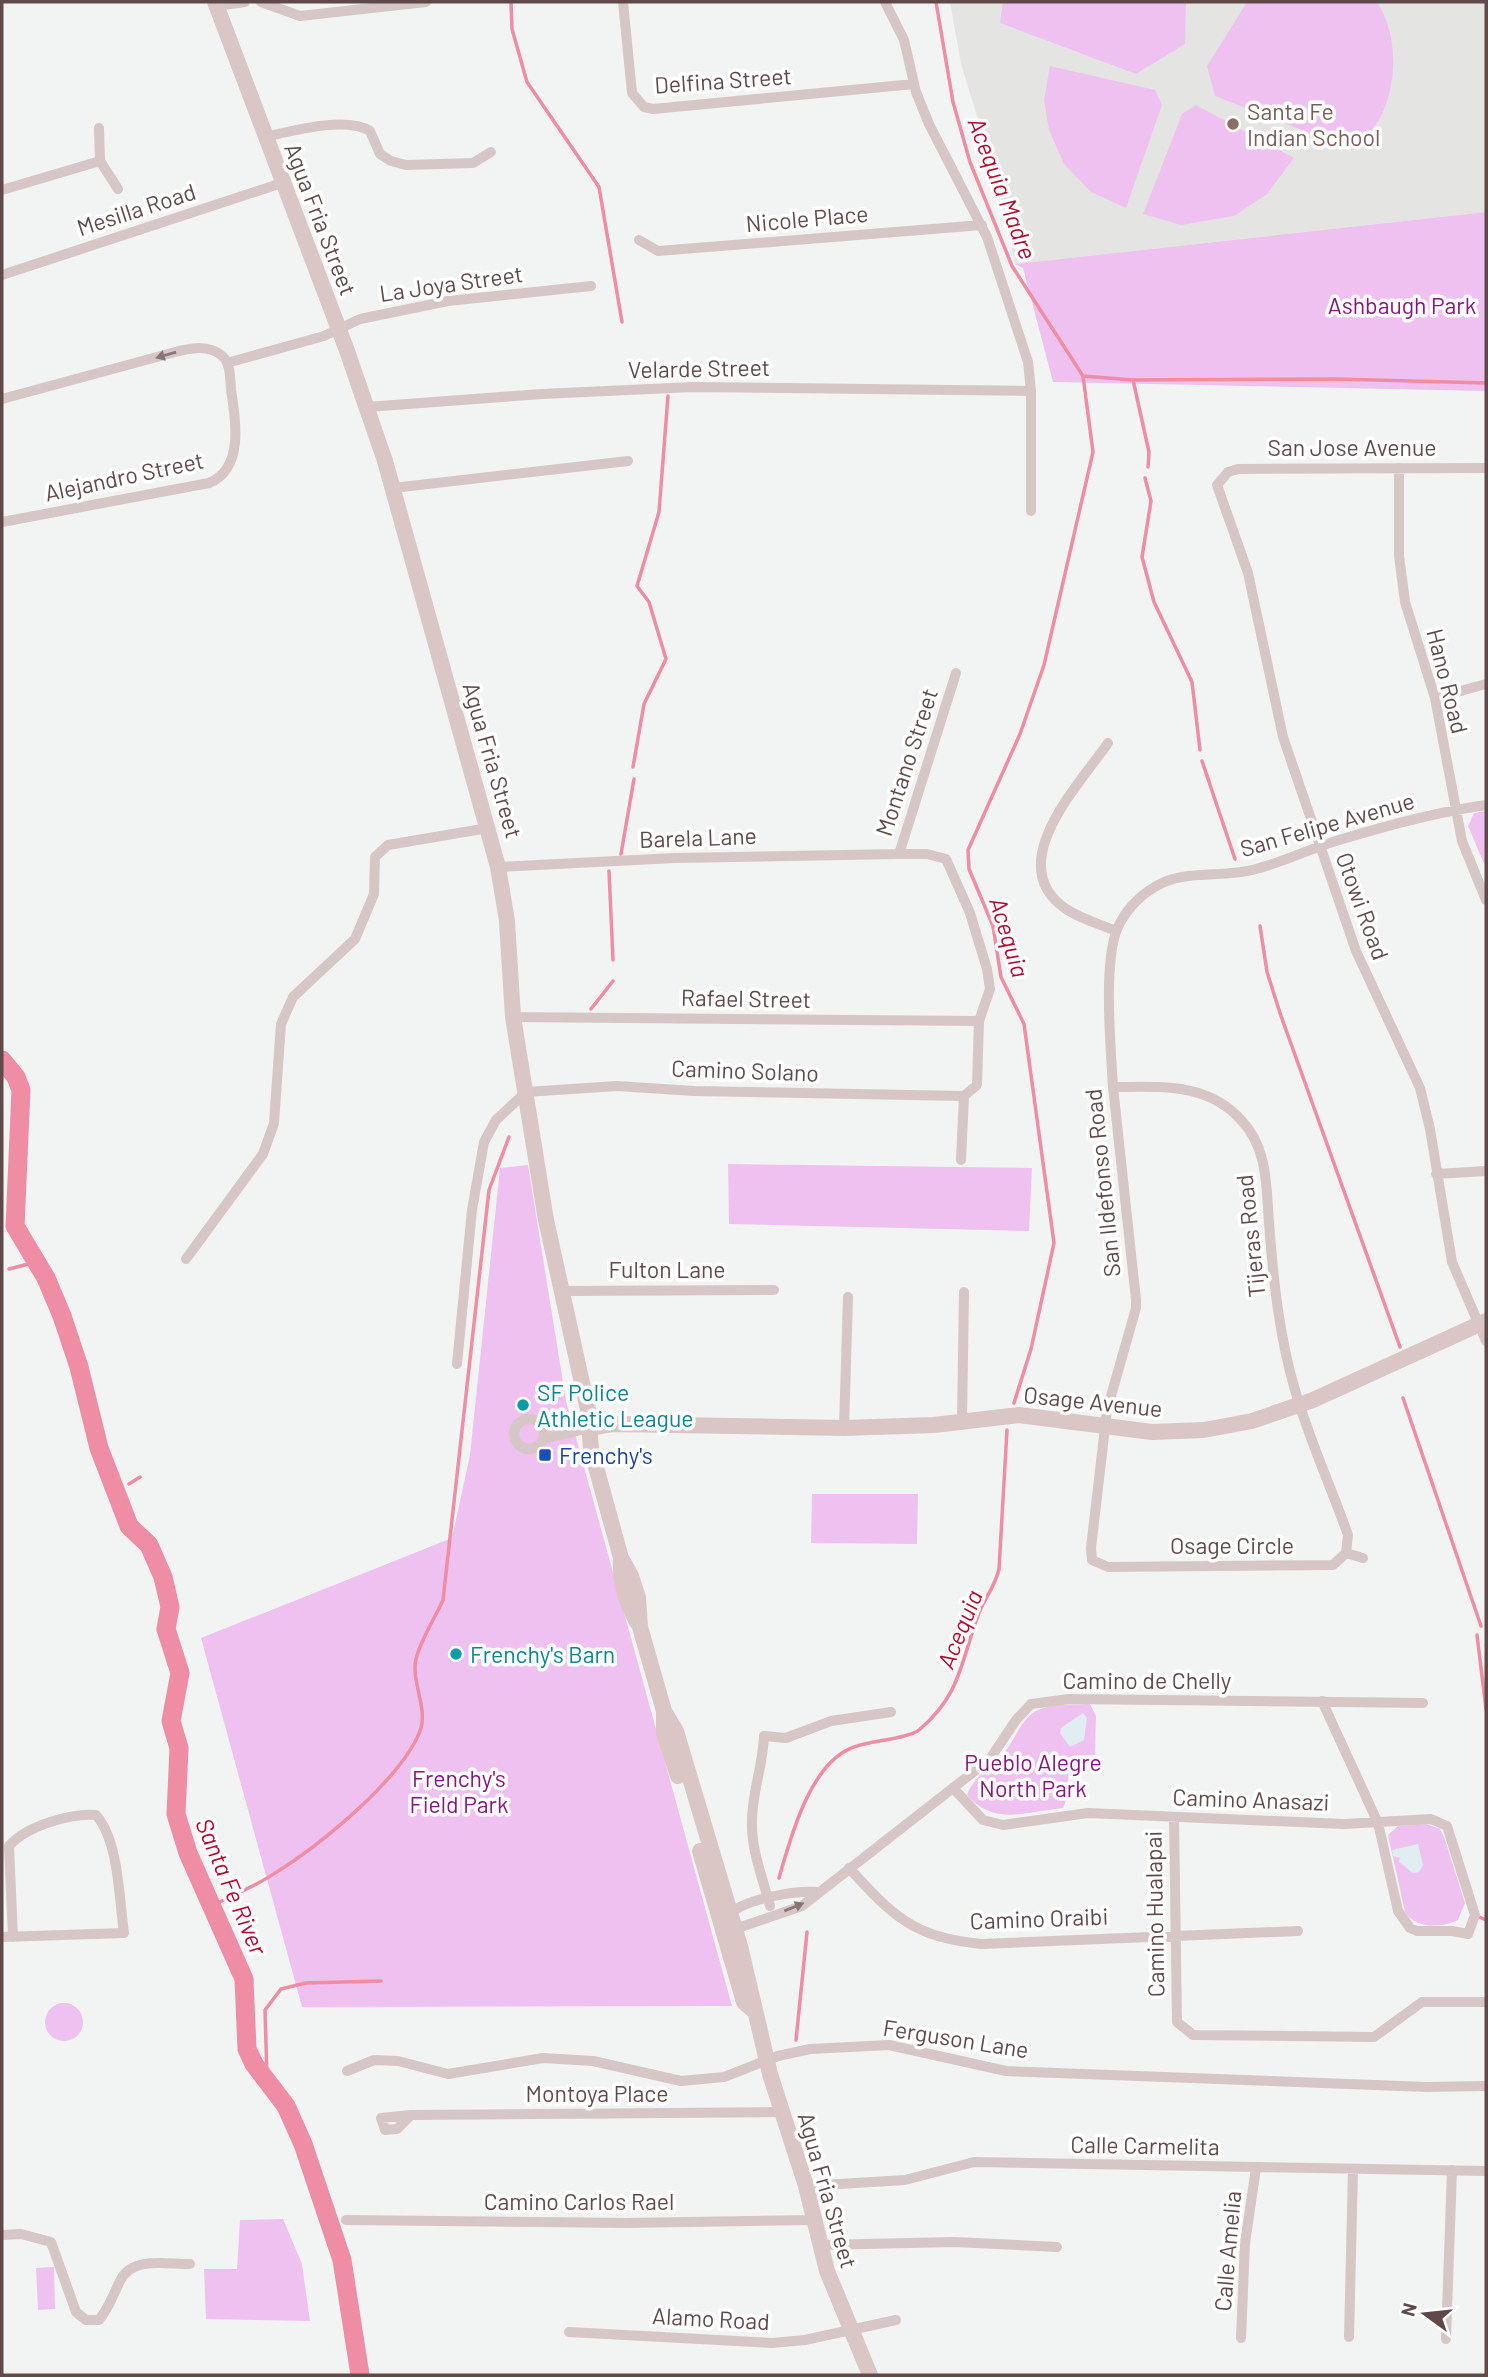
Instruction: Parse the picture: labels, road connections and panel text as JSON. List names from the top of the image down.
{
  "streets": {
    "street": [
      "Delfina Street",
      "Mesilla Road",
      "Nicole Place",
      "Agua Fria Street",
      "La Joya Street",
      "Velarde Street",
      "San Jose Avenue",
      "Alejandro Street",
      "Hano Road",
      "Montano Street",
      "San Felipe Avenue",
      "Barela Lane",
      "Otowi Road",
      "Rafael Street",
      "Camino Solano",
      "San Ildefonso Road",
      "Tijeras Road",
      "Fulton Lane",
      "Osage Avenue",
      "Osage Circle",
      "Camino de Chelly",
      "Camino Anasazi",
      "Camino Hualapai",
      "Camino Oraibi",
      "Ferguson Lane",
      "Montoya Place",
      "Calle Carmelita",
      "Camino Carlos Rael",
      "Calle Amelia",
      "Alamo Road"
    ]
  },
  "crossings": [
    ["Mesilla Road", "Agua Fria Street"],
    ["Agua Fria Street", "La Joya Street"],
    ["Agua Fria Street", "Velarde Street"],
    ["Agua Fria Street", "Barela Lane"],
    ["Agua Fria Street", "Rafael Street"],
    ["Agua Fria Street", "Camino Solano"],
    ["Agua Fria Street", "Fulton Lane"],
    ["Agua Fria Street", "Osage Avenue"],
    ["Agua Fria Street", "Camino de Chelly"],
    ["Agua Fria Street", "Ferguson Lane"],
    ["Agua Fria Street", "Montoya Place"],
    ["Agua Fria Street", "Calle Carmelita"],
    ["Agua Fria Street", "Camino Carlos Rael"],
    ["Agua Fria Street", "Alamo Road"],
    ["La Joya Street", "Alejandro Street"],
    ["San Jose Avenue", "Hano Road"],
    ["San Jose Avenue", "Otowi Road"],
    ["Hano Road", "San Felipe Avenue"],
    ["Montano Street", "Barela Lane"],
    ["Montano Street", "Rafael Street"],
    ["San Felipe Avenue", "Otowi Road"],
    ["San Felipe Avenue", "San Ildefonso Road"],
    ["Otowi Road", "Osage Avenue"],
    ["San Ildefonso Road", "Tijeras Road"],
    ["San Ildefonso Road", "Osage Avenue"],
    ["San Ildefonso Road", "Osage Circle"],
    ["Tijeras Road", "Osage Avenue"],
    ["Osage Avenue", "Osage Circle"],
    ["Camino de Chelly", "Camino Anasazi"],
    ["Camino de Chelly", "Camino Oraibi"],
    ["Camino Anasazi", "Camino Hualapai"],
    ["Camino Hualapai", "Camino Oraibi"],
    ["Calle Carmelita", "Calle Amelia"]
  ],
  "water": ["Acequia Madre", "Acequia", "Santa Fe River"],
  "parks": ["Ashbaugh Park", "Pueblo Alegre North Park", "Frenchy's Field Park"],
  "places": {
    "other": ["Santa Fe Indian School", "SF Police Athletic League", "Frenchy's Barn"],
    "transit": ["Frenchy's"]
  },
  "north": "left"
}
